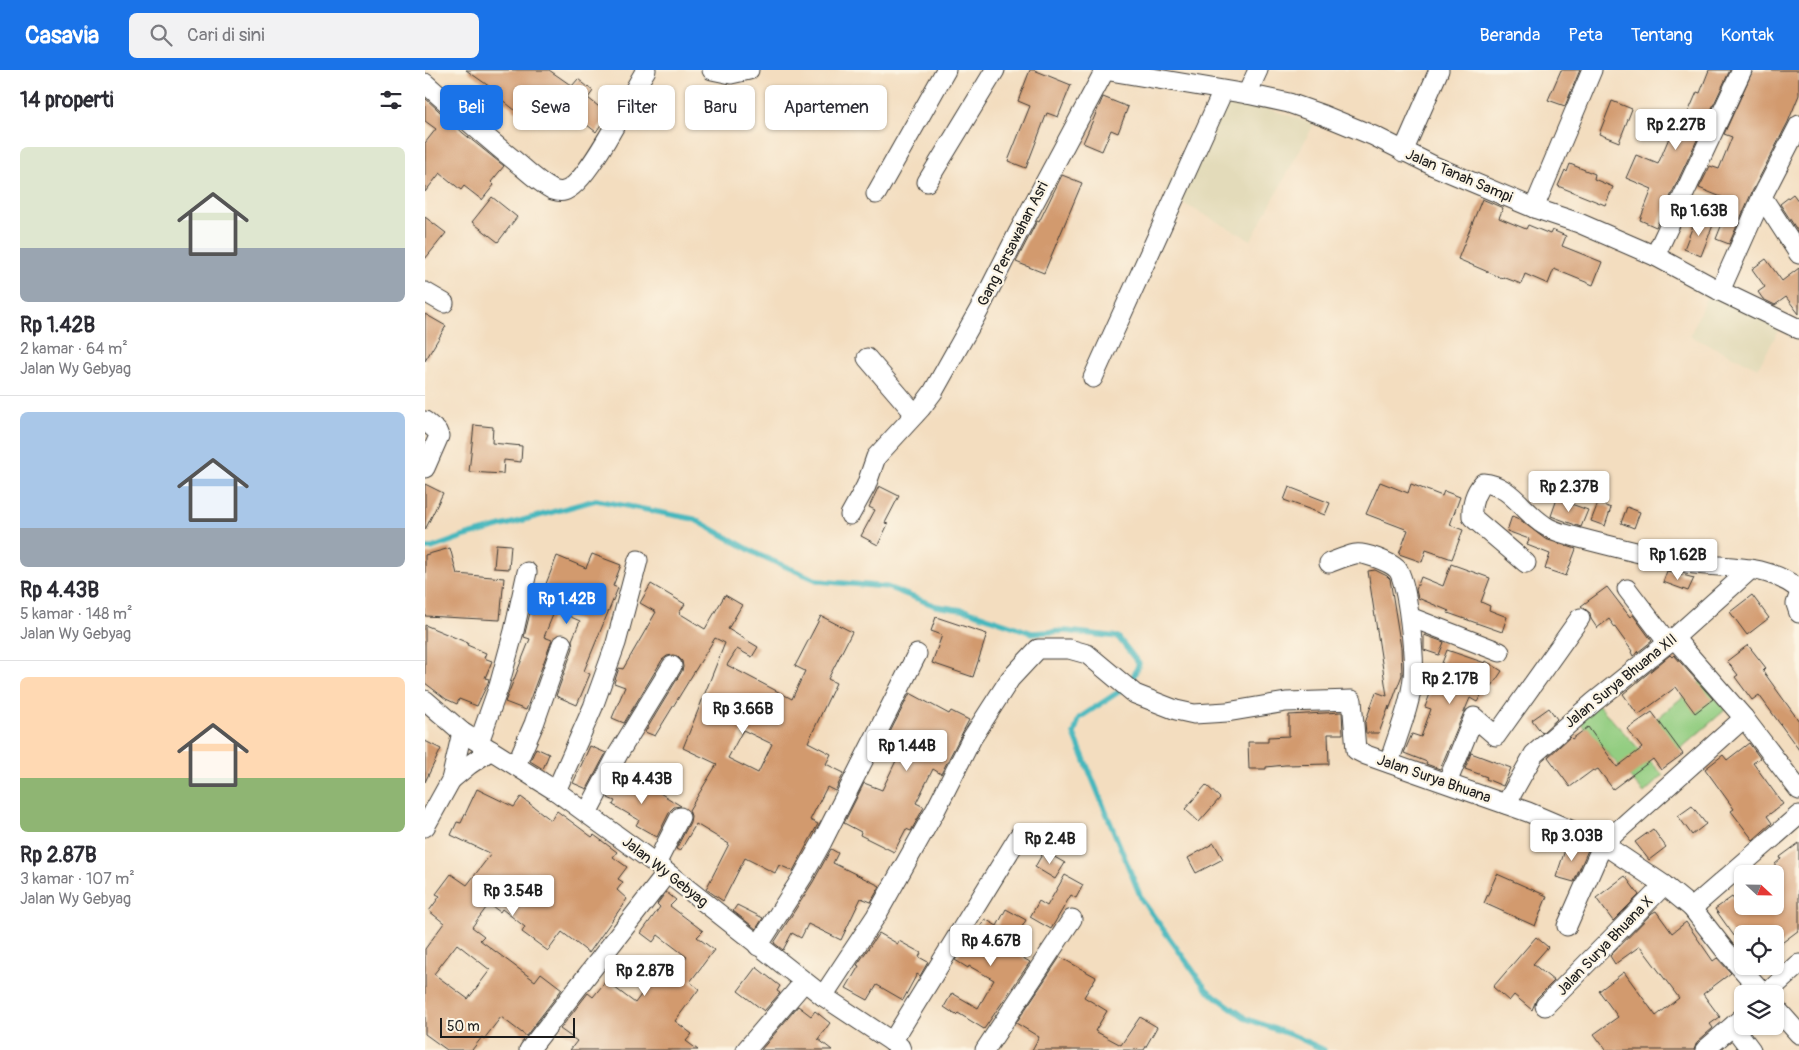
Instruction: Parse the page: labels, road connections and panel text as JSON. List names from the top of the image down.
{
  "streets": {
    "street": [
      "Jalan Tanah Sampi",
      "Gang Persawahan Asri",
      "Jalan Surya Bhuana XII",
      "Jalan Surya Bhuana",
      "Jalan Wy Gebyag",
      "Jalan Surya Bhuana X"
    ]
  },
  "crossings": [
    ["Jalan Tanah Sampi", "Gang Persawahan Asri"],
    ["Jalan Surya Bhuana XII", "Jalan Surya Bhuana"],
    ["Jalan Surya Bhuana", "Jalan Wy Gebyag"],
    ["Jalan Surya Bhuana", "Jalan Surya Bhuana X"]
  ],
  "scale_bar": "50 m",
  "north": "right",
  "page": {
    "header": "Casavia",
    "search": "Cari di sini",
    "nav": [
      "Beranda",
      "Peta",
      "Tentang",
      "Kontak"
    ],
    "heading": "14 properti",
    "chip": [
      "Beli",
      "Sewa",
      "Filter",
      "Baru",
      "Apartemen"
    ],
    "price": [
      "Rp 2.27B",
      "Rp 1.63B",
      "Rp 2.37B",
      "Rp 1.62B",
      "Rp 1.42B",
      "Rp 2.17B",
      "Rp 3.66B",
      "Rp 1.44B",
      "Rp 4.43B",
      "Rp 3.03B",
      "Rp 2.4B",
      "Rp 3.54B",
      "Rp 4.67B",
      "Rp 2.87B"
    ],
    "list": [
      {
        "name": "Rp 1.42B",
        "note": "2 kamar · 64 m² · Jalan Wy Gebyag"
      },
      {
        "name": "Rp 4.43B",
        "note": "5 kamar · 148 m² · Jalan Wy Gebyag"
      },
      {
        "name": "Rp 2.87B",
        "note": "3 kamar · 107 m² · Jalan Wy Gebyag"
      }
    ],
    "scale": "50 m"
  }
}
